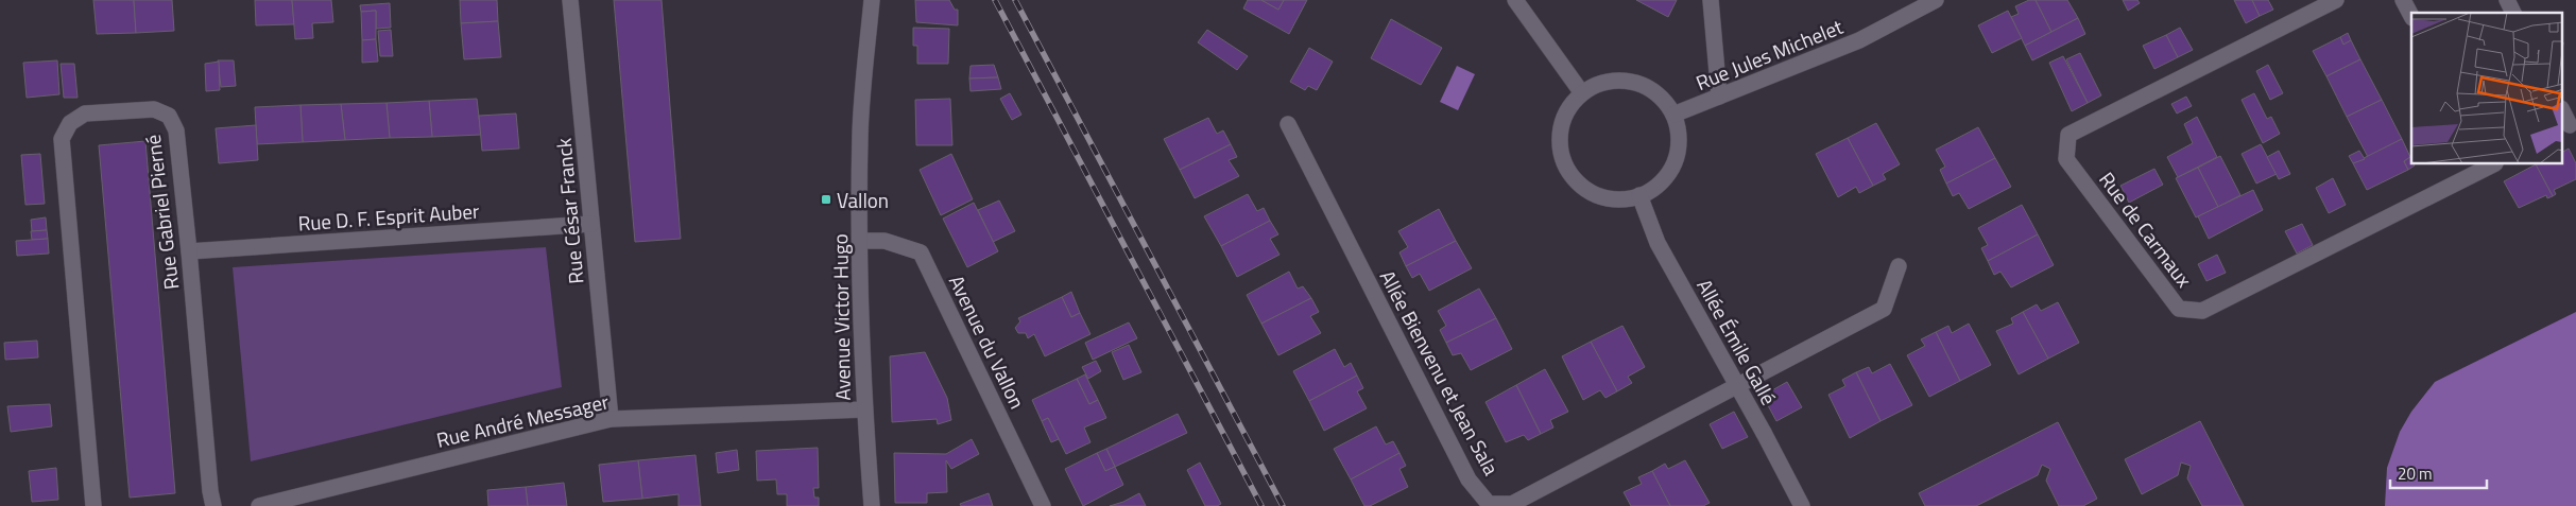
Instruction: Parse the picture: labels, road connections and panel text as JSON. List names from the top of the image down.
{
  "streets": {
    "street": [
      "Rue Jules Michelet",
      "Rue César Franck",
      "Rue Gabriel Pierné",
      "Rue D. F. Esprit Auber",
      "Rue de Carmaux",
      "Avenue Victor Hugo",
      "Avenue du Vallon",
      "Allée Émile Gallé",
      "Allée Bienvenu et Jean Sala",
      "Rue André Messager"
    ]
  },
  "crossings": [
    ["Rue Jules Michelet", "Allée Émile Gallé"],
    ["Rue César Franck", "Rue D. F. Esprit Auber"],
    ["Rue César Franck", "Rue André Messager"],
    ["Rue Gabriel Pierné", "Rue D. F. Esprit Auber"],
    ["Avenue Victor Hugo", "Avenue du Vallon"],
    ["Avenue Victor Hugo", "Rue André Messager"],
    ["Allée Émile Gallé", "Allée Bienvenu et Jean Sala"]
  ],
  "places": {
    "transit": ["Vallon"]
  },
  "scale_bar": "20 m"
}
